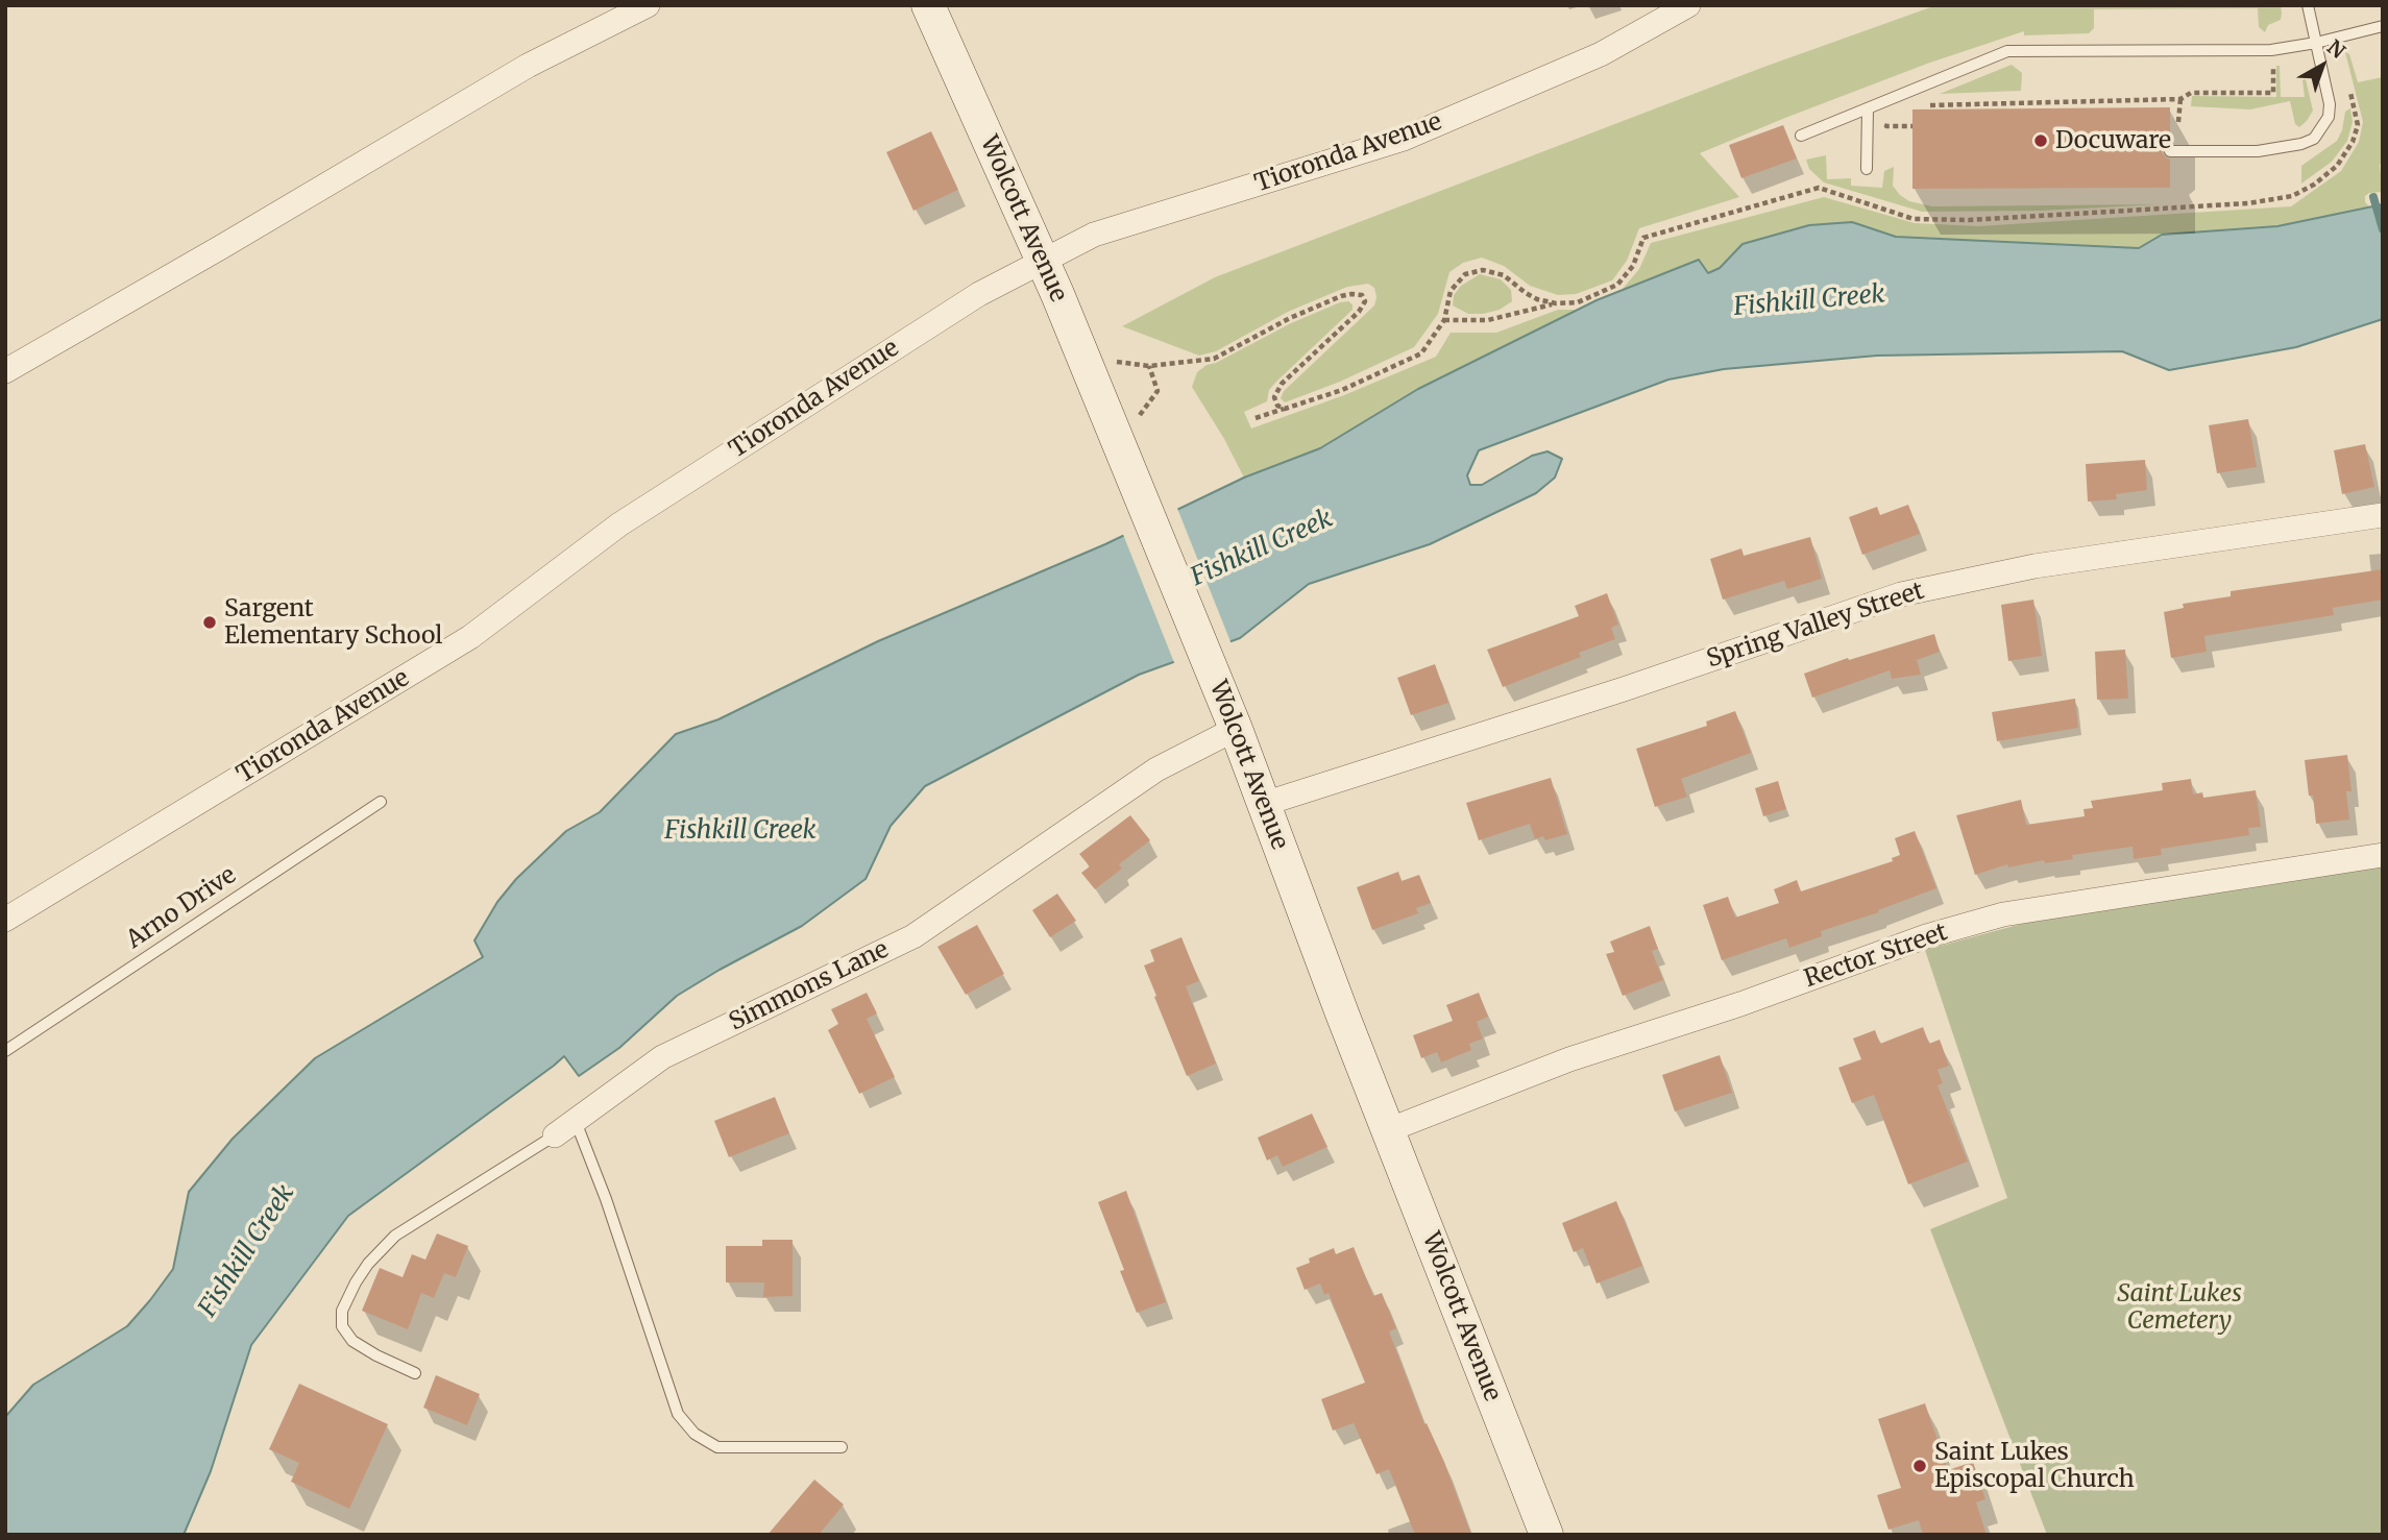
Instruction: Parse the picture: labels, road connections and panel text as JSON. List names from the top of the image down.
{
  "streets": {
    "main road": ["Wolcott Avenue"],
    "street": [
      "Tioronda Avenue",
      "Spring Valley Street",
      "Rector Street",
      "Simmons Lane"
    ],
    "lane": ["Arno Drive"]
  },
  "crossings": [
    ["Tioronda Avenue", "Wolcott Avenue"],
    ["Wolcott Avenue", "Spring Valley Street"],
    ["Wolcott Avenue", "Rector Street"],
    ["Wolcott Avenue", "Simmons Lane"]
  ],
  "water": ["Fishkill Creek"],
  "parks": ["Saint Lukes Cemetery"],
  "places": ["Docuware", "Sargent Elementary School", "Saint Lukes Episcopal Church"],
  "north": "top right"
}
